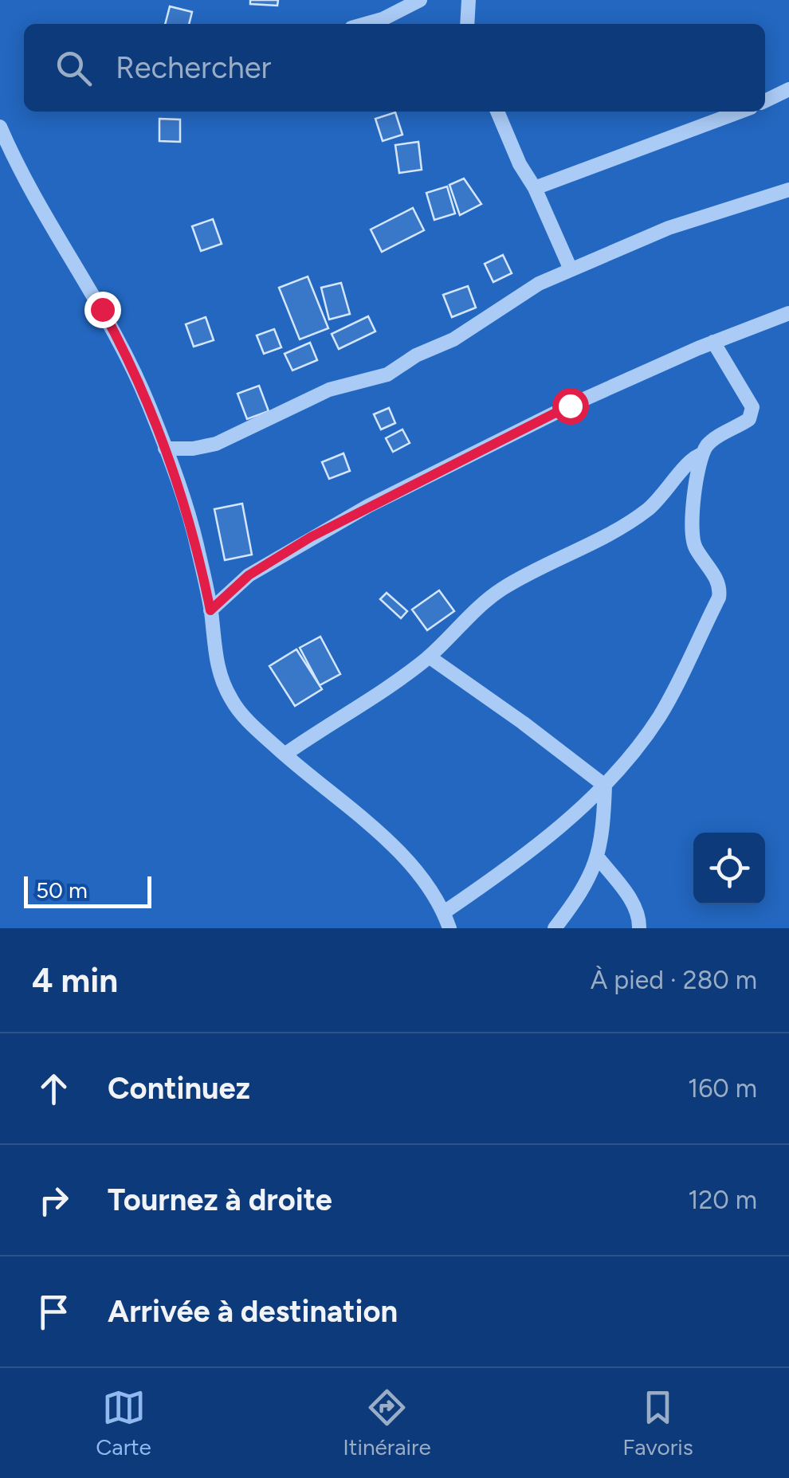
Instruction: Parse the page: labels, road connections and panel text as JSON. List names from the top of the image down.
{
  "scale_bar": "50 m",
  "page": {
    "search": "Rechercher",
    "scale": "50 m",
    "heading": ["4 min", "À pied · 280 m"],
    "list": [
      ["Continuez", "160 m"],
      ["Tournez à droite", "120 m"],
      "Arrivée à destination"
    ],
    "nav": ["Carte", "Itinéraire", "Favoris"]
  }
}
